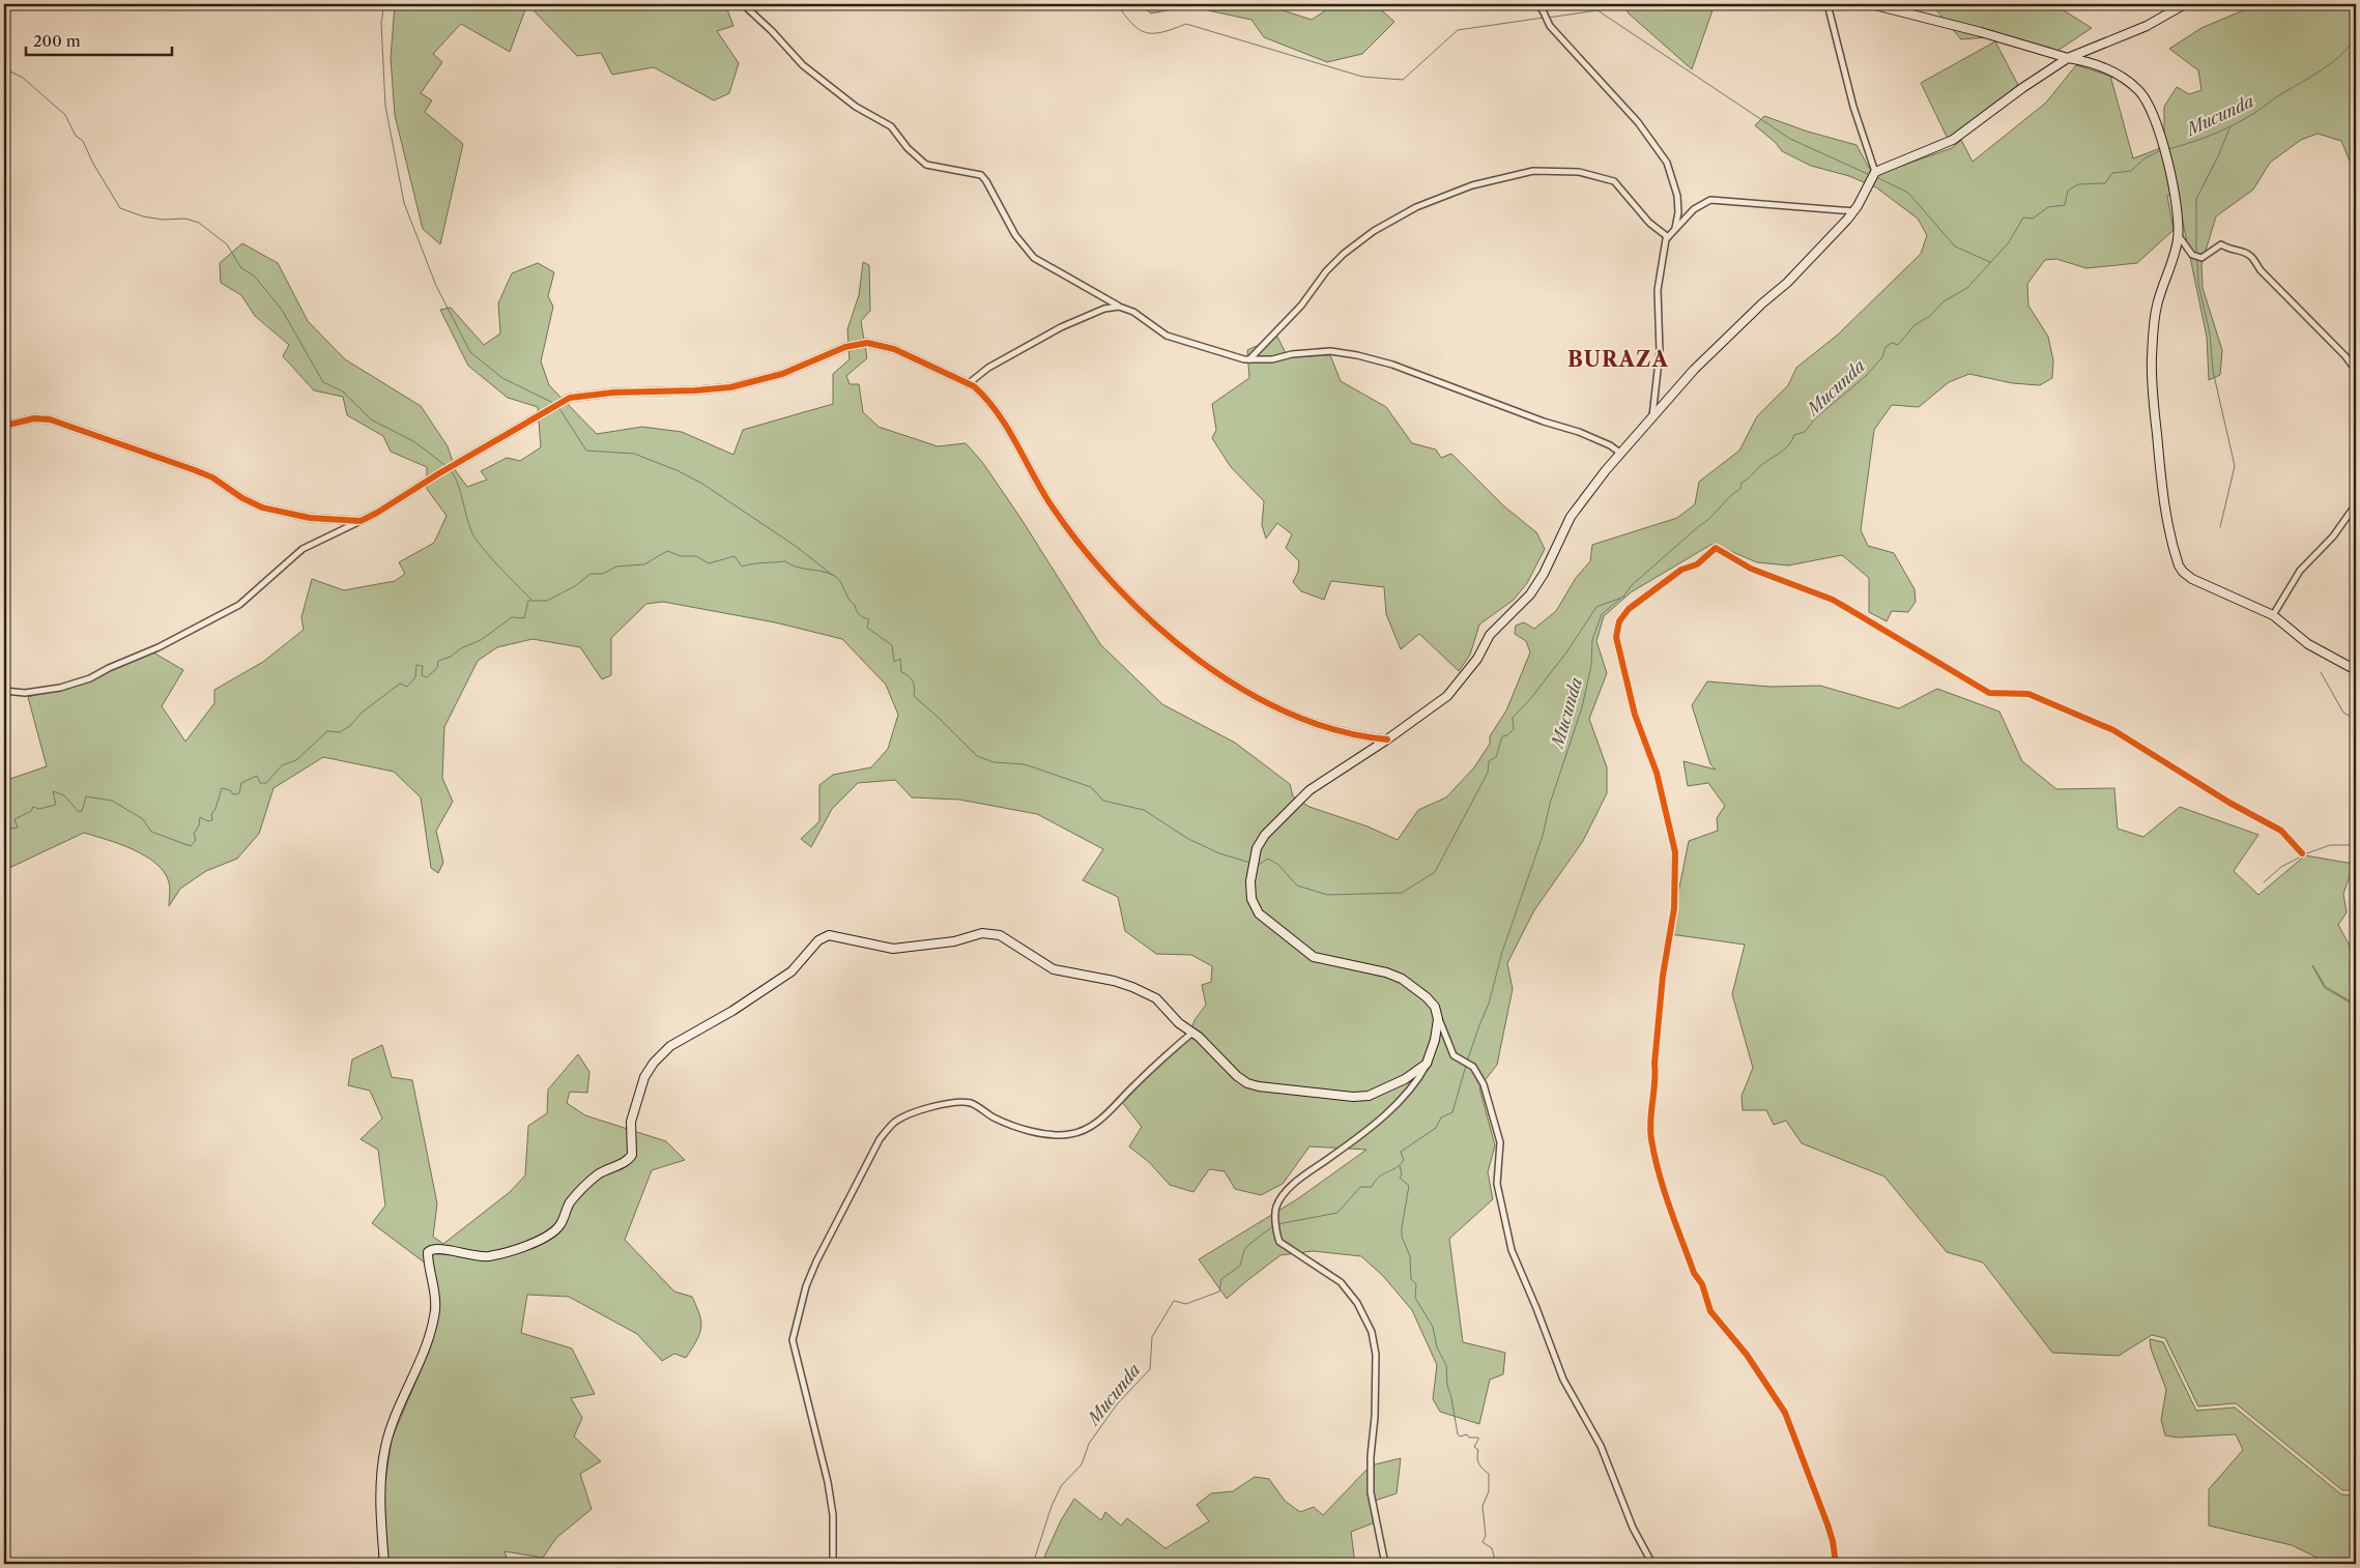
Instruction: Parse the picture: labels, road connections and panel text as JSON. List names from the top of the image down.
{
  "districts": ["BURAZA"],
  "water": ["Mucunda"],
  "scale_bar": "200 m"
}
